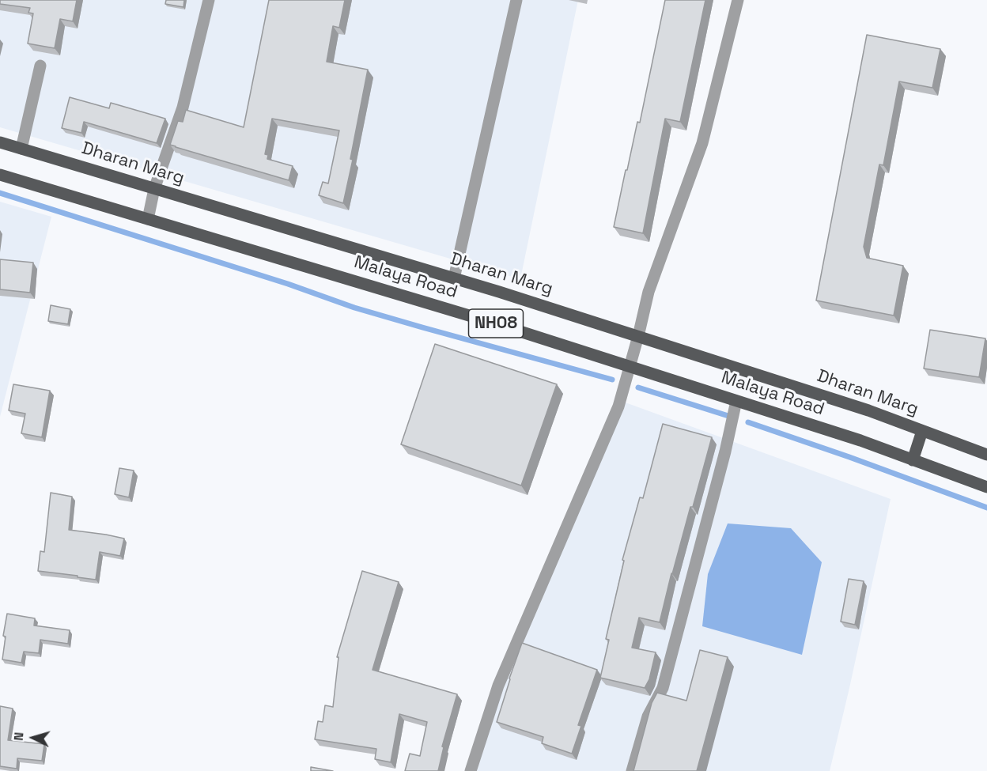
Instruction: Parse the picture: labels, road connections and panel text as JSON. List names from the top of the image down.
{
  "streets": {
    "main road": ["Dharan Marg", "Malaya Road", "NH08"]
  },
  "north": "left"
}
